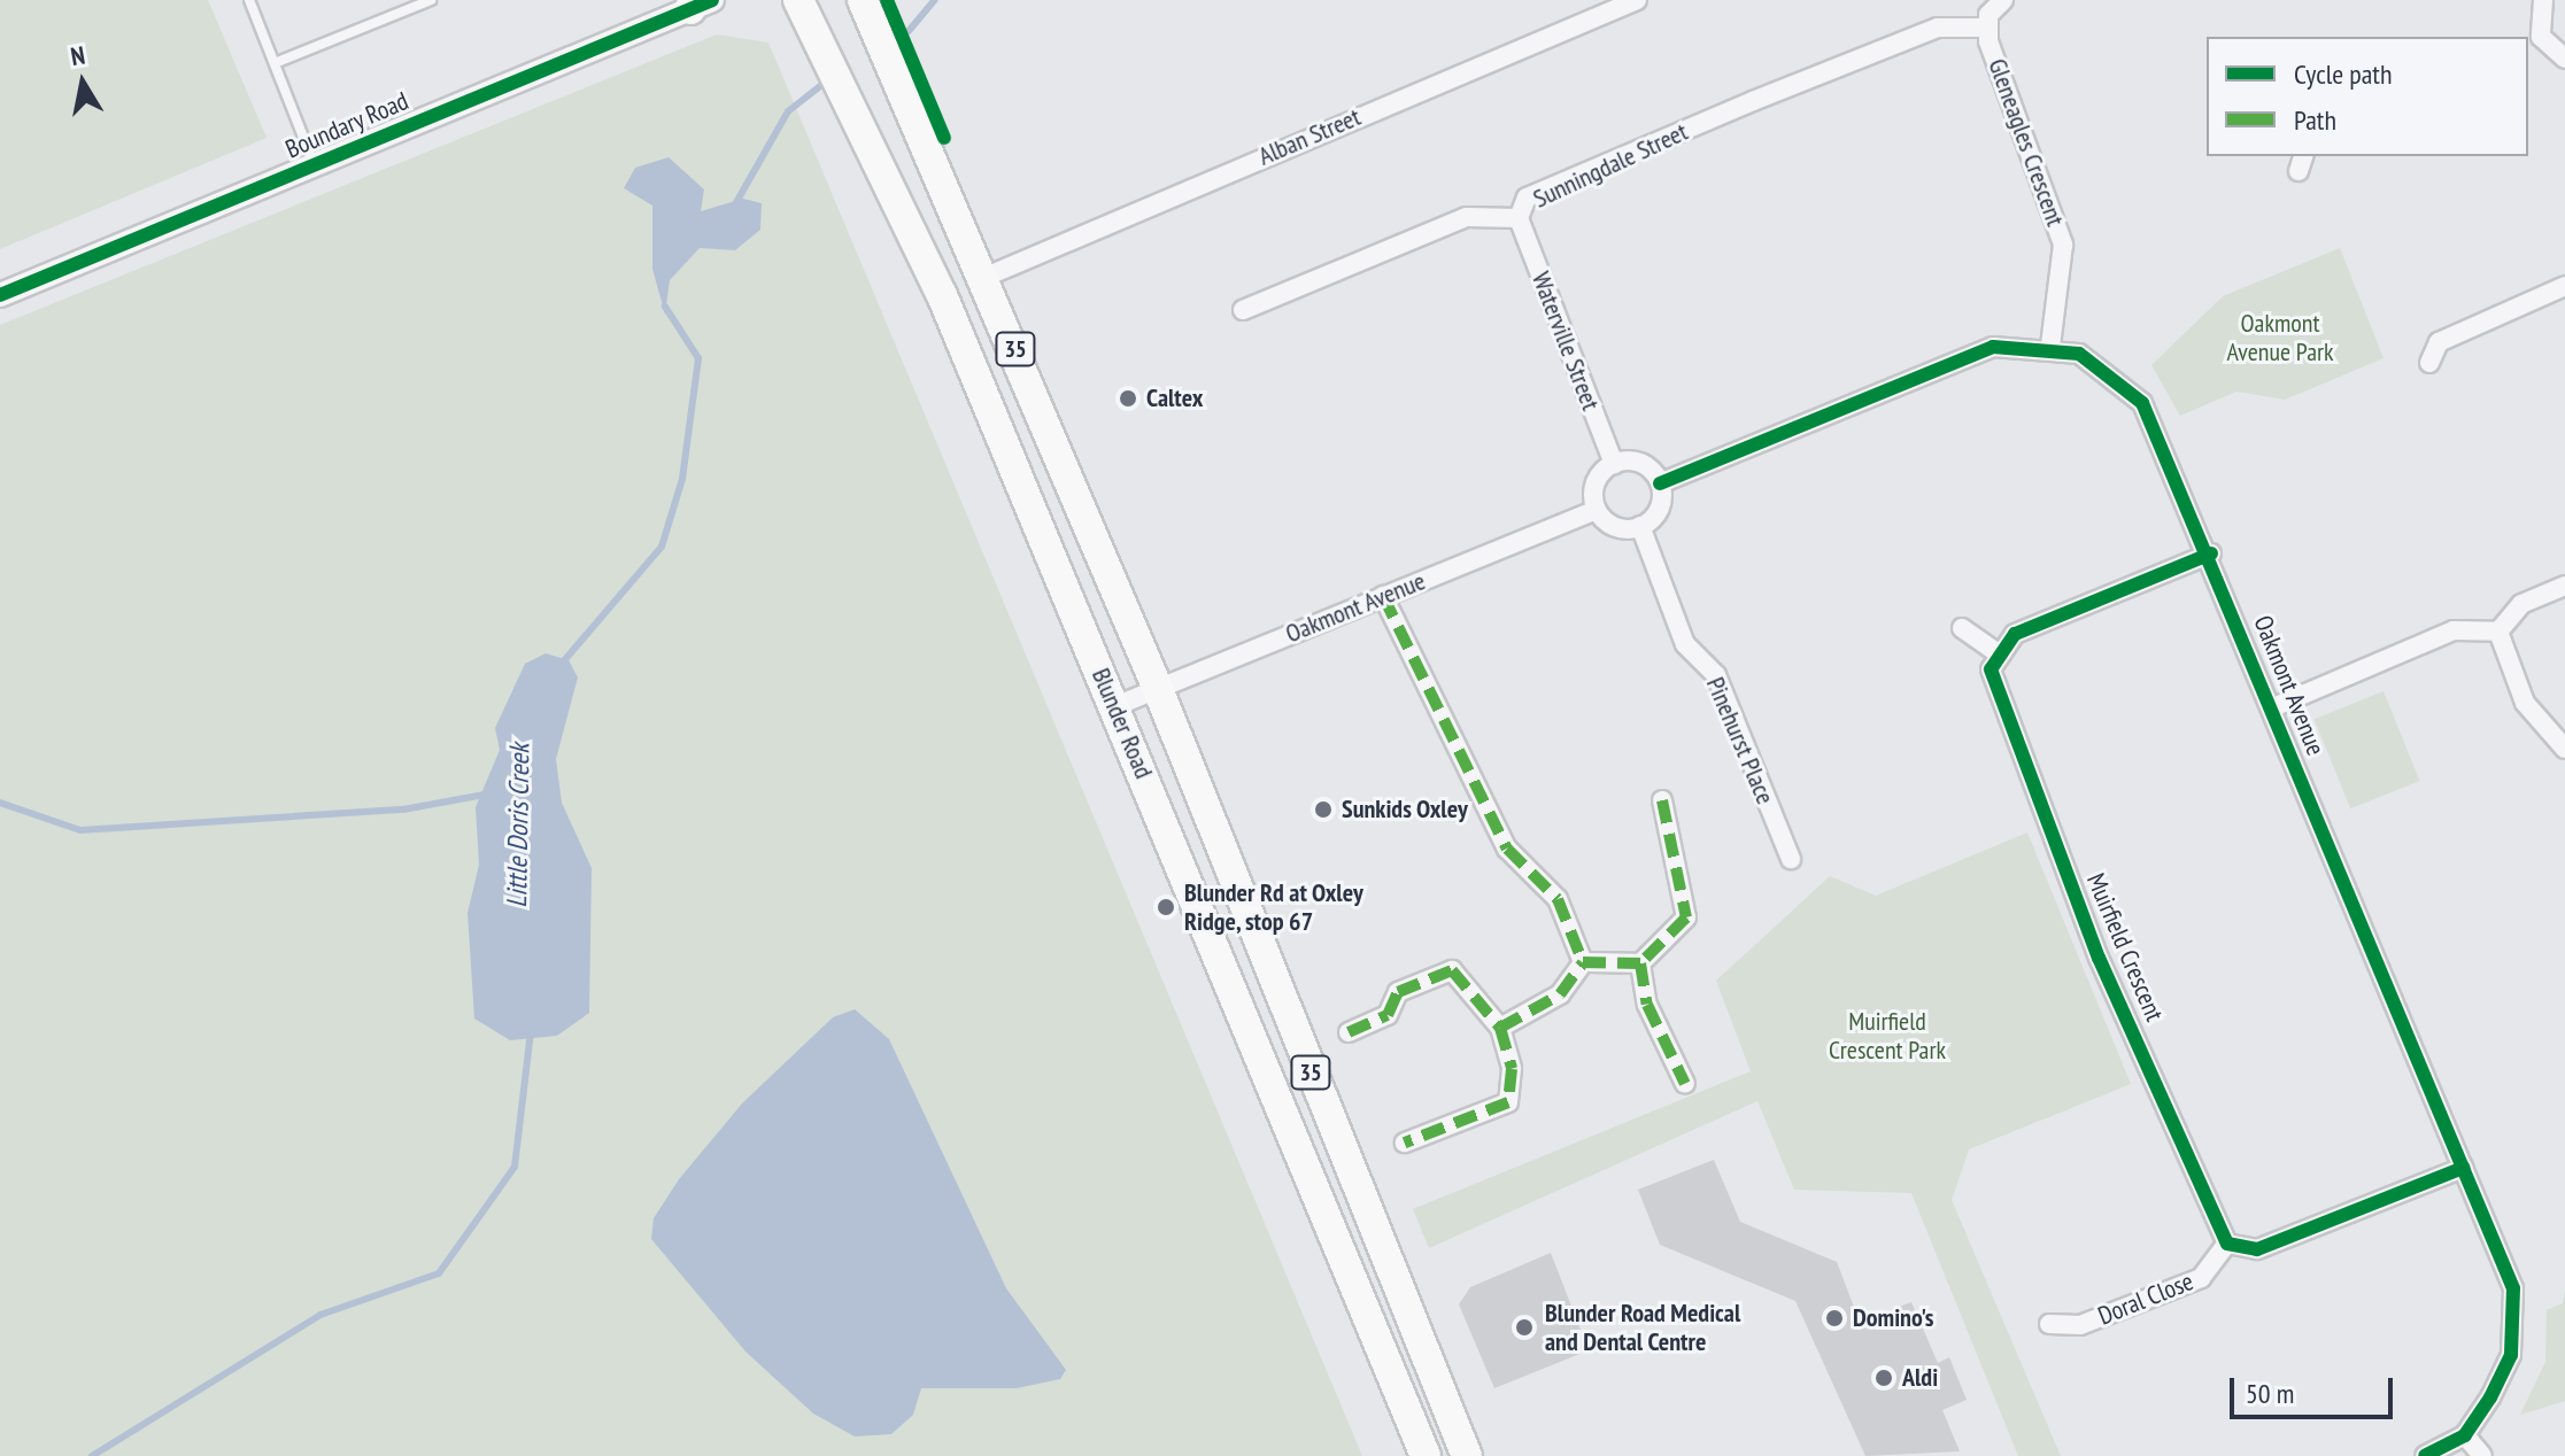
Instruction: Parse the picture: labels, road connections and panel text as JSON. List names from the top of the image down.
{
  "streets": {
    "main road": ["35", "Blunder Road"],
    "street": [
      "Boundary Road",
      "Alban Street",
      "Gleneagles Crescent",
      "Sunningdale Street",
      "Waterville Street",
      "Oakmont Avenue",
      "Pinehurst Place",
      "Muirfield Crescent",
      "Doral Close"
    ]
  },
  "crossings": [
    ["Alban Street", "Blunder Road"],
    ["Gleneagles Crescent", "Sunningdale Street"],
    ["Gleneagles Crescent", "Oakmont Avenue"],
    ["Sunningdale Street", "Waterville Street"],
    ["Waterville Street", "Oakmont Avenue"],
    ["Waterville Street", "Pinehurst Place"],
    ["Oakmont Avenue", "Blunder Road"],
    ["Oakmont Avenue", "Pinehurst Place"],
    ["Muirfield Crescent", "Doral Close"]
  ],
  "water": ["Little Doris Creek"],
  "parks": ["Oakmont Avenue Park", "Muirfield Crescent Park"],
  "places": [
    "Caltex",
    "Sunkids Oxley",
    "Blunder Rd at Oxley Ridge, stop 67",
    "Domino's",
    "Blunder Road Medical and Dental Centre",
    "Aldi"
  ],
  "legend": ["Cycle path", "Path"],
  "scale_bar": "50 m",
  "north": "top"
}
